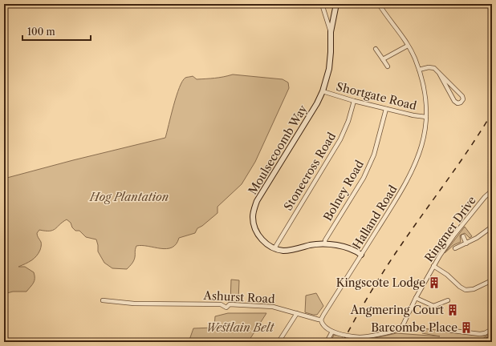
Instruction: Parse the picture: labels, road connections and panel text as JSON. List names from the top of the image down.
{
  "streets": {
    "street": [
      "Shortgate Road",
      "Moulsecoomb Way",
      "Stonecross Road",
      "Bolney Road",
      "Halland Road",
      "Ringmer Drive",
      "Ashurst Road"
    ]
  },
  "crossings": [
    ["Shortgate Road", "Moulsecoomb Way"],
    ["Shortgate Road", "Stonecross Road"],
    ["Shortgate Road", "Bolney Road"],
    ["Shortgate Road", "Halland Road"],
    ["Moulsecoomb Way", "Stonecross Road"],
    ["Halland Road", "Ashurst Road"]
  ],
  "parks": ["Hog Plantation", "Westlain Belt"],
  "places": {
    "building": ["Kingscote Lodge", "Angmering Court", "Barcombe Place"]
  },
  "scale_bar": "100 m"
}
